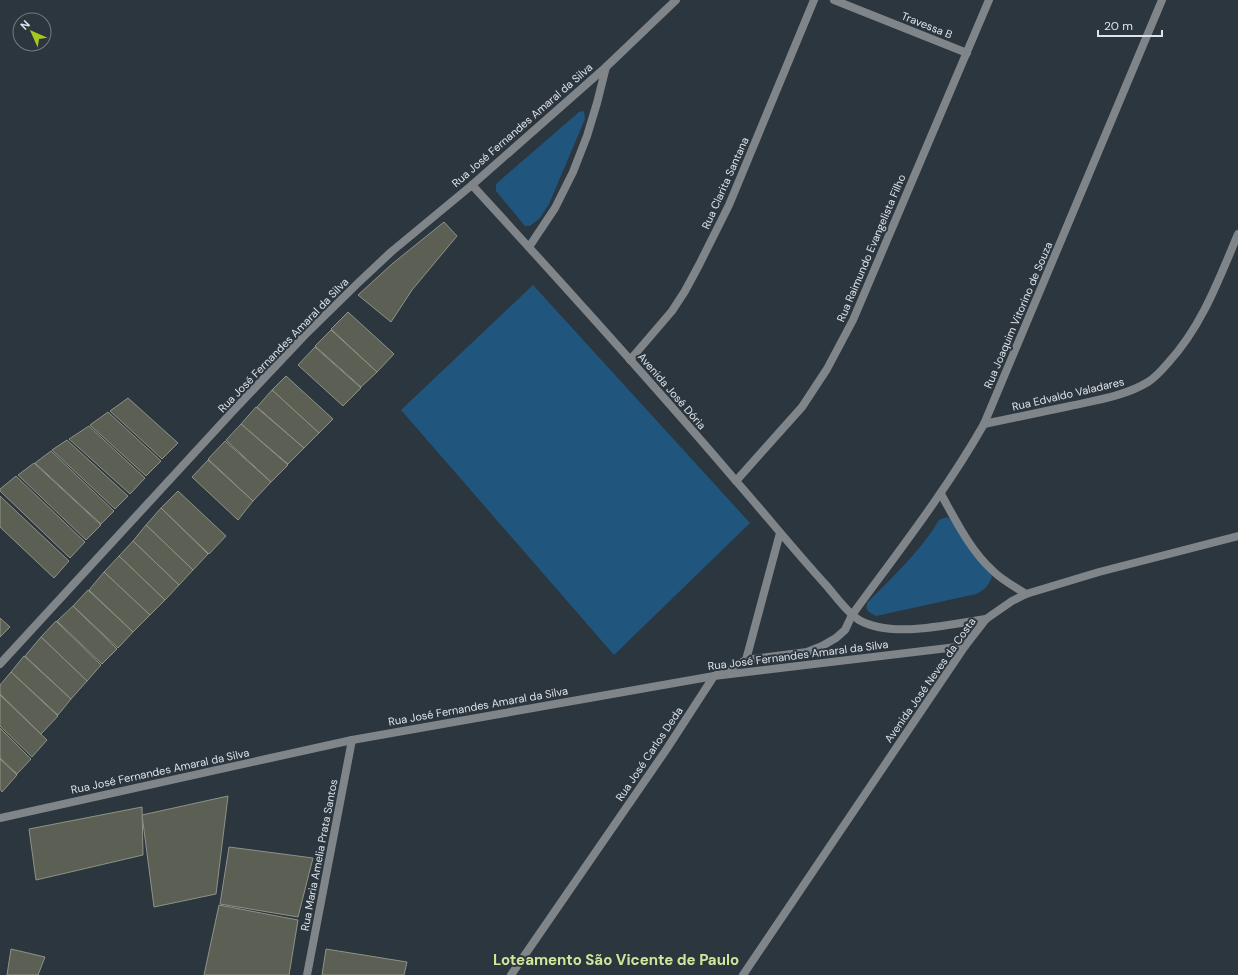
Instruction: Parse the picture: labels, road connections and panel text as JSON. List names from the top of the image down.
{
  "streets": {
    "street": [
      "Travessa B",
      "Rua José Fernandes Amaral da Silva",
      "Rua Clarita Santana",
      "Rua Raimundo Evangelista Filho",
      "Rua Joaquim Vitorino de Souza",
      "Avenida José Dória",
      "Rua Edvaldo Valadares",
      "Avenida José Neves da Costa",
      "Rua José Carlos Deda",
      "Rua Maria Amelia Prata Santos"
    ]
  },
  "crossings": [
    ["Travessa B", "Rua Raimundo Evangelista Filho"],
    ["Rua José Fernandes Amaral da Silva", "Avenida José Dória"],
    ["Rua José Fernandes Amaral da Silva", "Avenida José Neves da Costa"],
    ["Rua José Fernandes Amaral da Silva", "Rua José Carlos Deda"],
    ["Rua José Fernandes Amaral da Silva", "Rua Maria Amelia Prata Santos"],
    ["Rua Clarita Santana", "Avenida José Dória"],
    ["Rua Raimundo Evangelista Filho", "Avenida José Dória"],
    ["Rua Joaquim Vitorino de Souza", "Avenida José Dória"],
    ["Rua Joaquim Vitorino de Souza", "Rua Edvaldo Valadares"]
  ],
  "districts": ["Loteamento São Vicente de Paulo"],
  "scale_bar": "20 m",
  "north": "top left"
}
